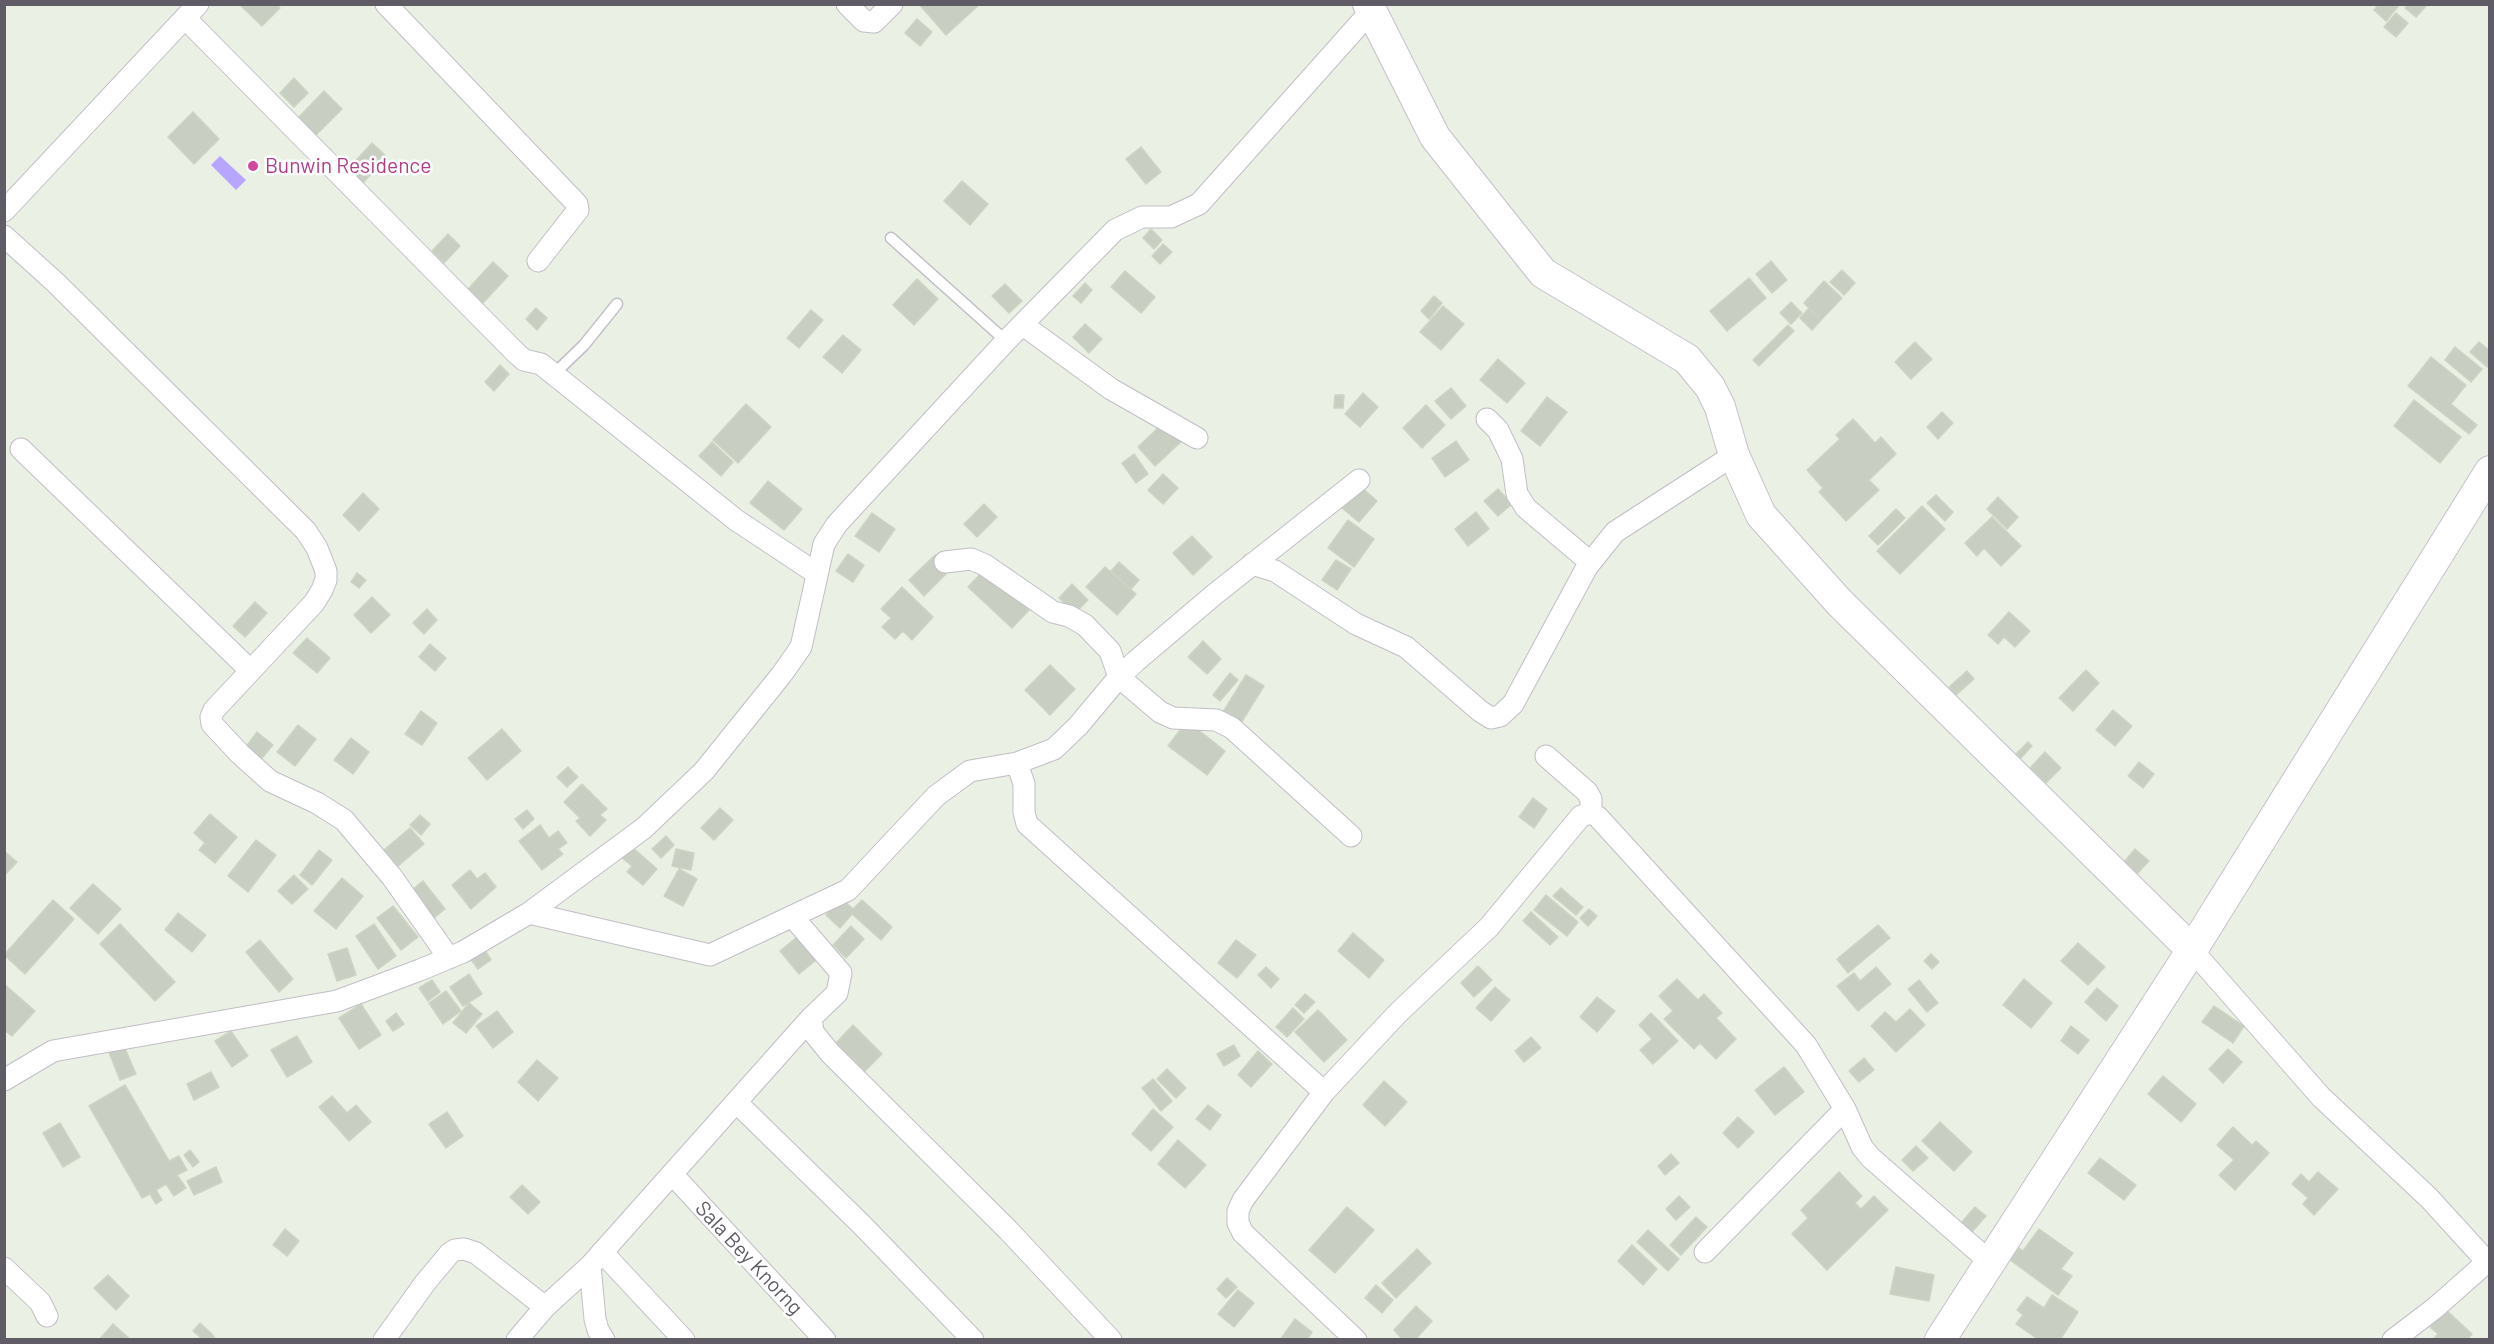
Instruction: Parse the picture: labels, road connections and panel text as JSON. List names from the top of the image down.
{
  "streets": {
    "street": ["Sala Bey Knorng"]
  },
  "places": ["Bunwin Residence"]
}
